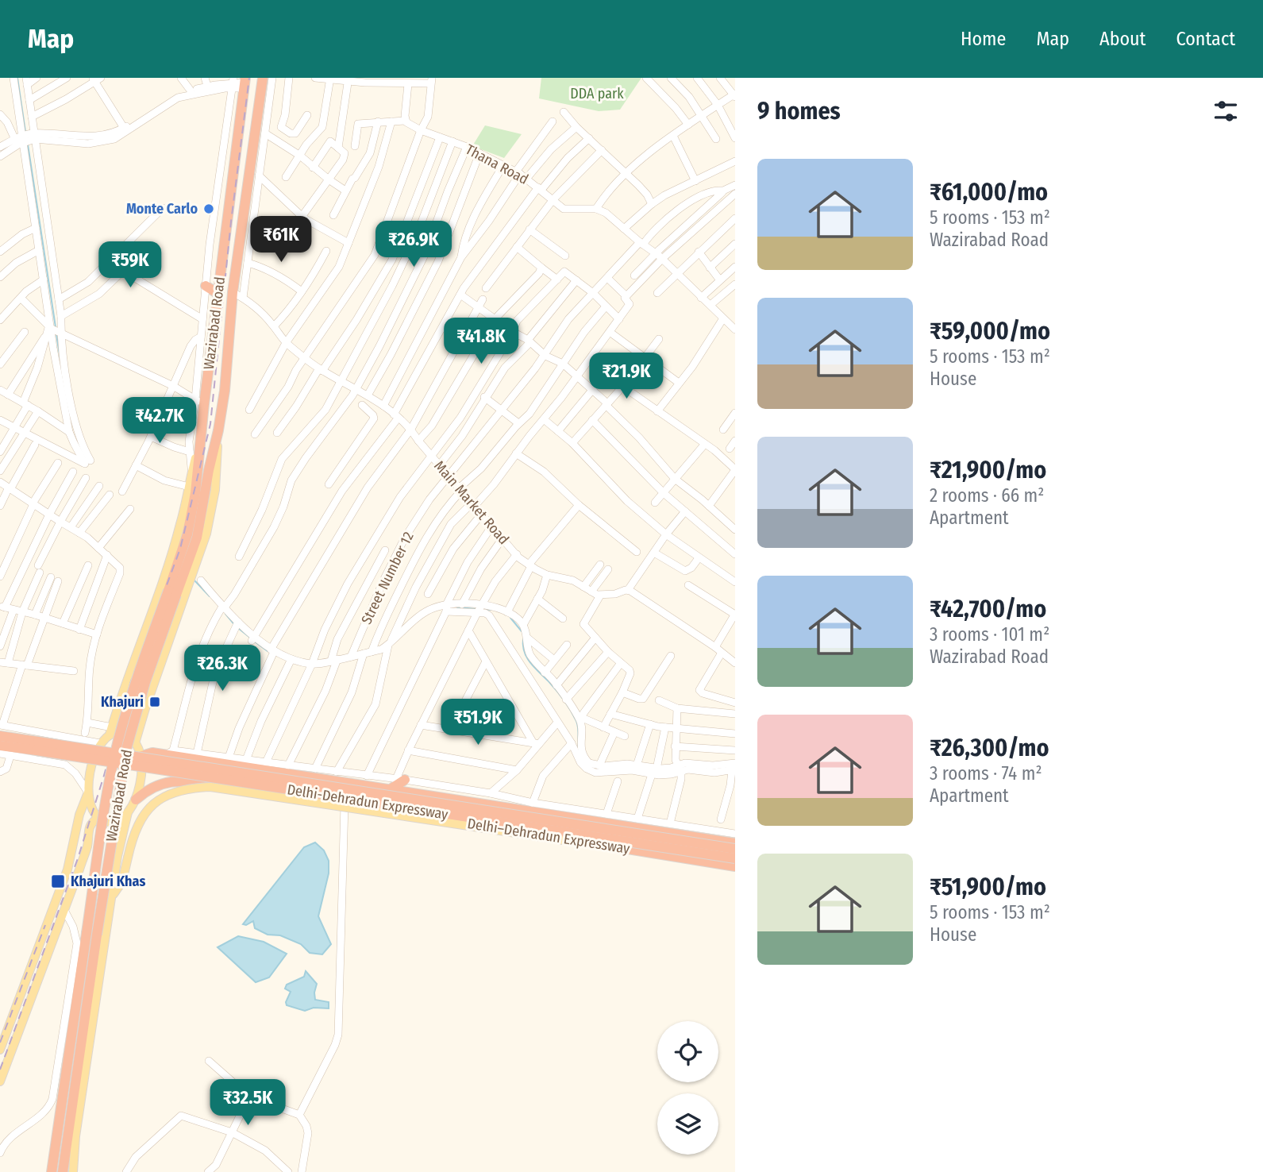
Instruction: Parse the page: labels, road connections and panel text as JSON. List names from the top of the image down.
{
  "streets": {
    "highway": ["Wazirabad Road", "Delhi-Dehradun Expressway", "Delhi–Dehradun Expressway"],
    "street": ["Thana Road", "Main Market Road", "Street Number 12"]
  },
  "crossings": [
    ["Wazirabad Road", "Main Market Road"],
    ["Wazirabad Road", "Delhi–Dehradun Expressway"],
    ["Main Market Road", "Street Number 12"]
  ],
  "parks": ["DDA park"],
  "places": {
    "other": ["Monte Carlo"],
    "transit": ["Khajuri", "Khajuri Khas"]
  },
  "page": {
    "header": "Map",
    "nav": [
      "Home",
      "Map",
      "About",
      "Contact"
    ],
    "heading": "9 homes",
    "list": [
      {
        "name": "₹61,000/mo",
        "note": "5 rooms · 153 m² · Wazirabad Road"
      },
      {
        "name": "₹59,000/mo",
        "note": "5 rooms · 153 m² · House"
      },
      {
        "name": "₹21,900/mo",
        "note": "2 rooms · 66 m² · Apartment"
      },
      {
        "name": "₹42,700/mo",
        "note": "3 rooms · 101 m² · Wazirabad Road"
      },
      {
        "name": "₹26,300/mo",
        "note": "3 rooms · 74 m² · Apartment"
      },
      {
        "name": "₹51,900/mo",
        "note": "5 rooms · 153 m² · House"
      }
    ],
    "price": [
      "₹61K",
      "₹26.9K",
      "₹59K",
      "₹41.8K",
      "₹21.9K",
      "₹42.7K",
      "₹26.3K",
      "₹51.9K",
      "₹32.5K"
    ]
  }
}
